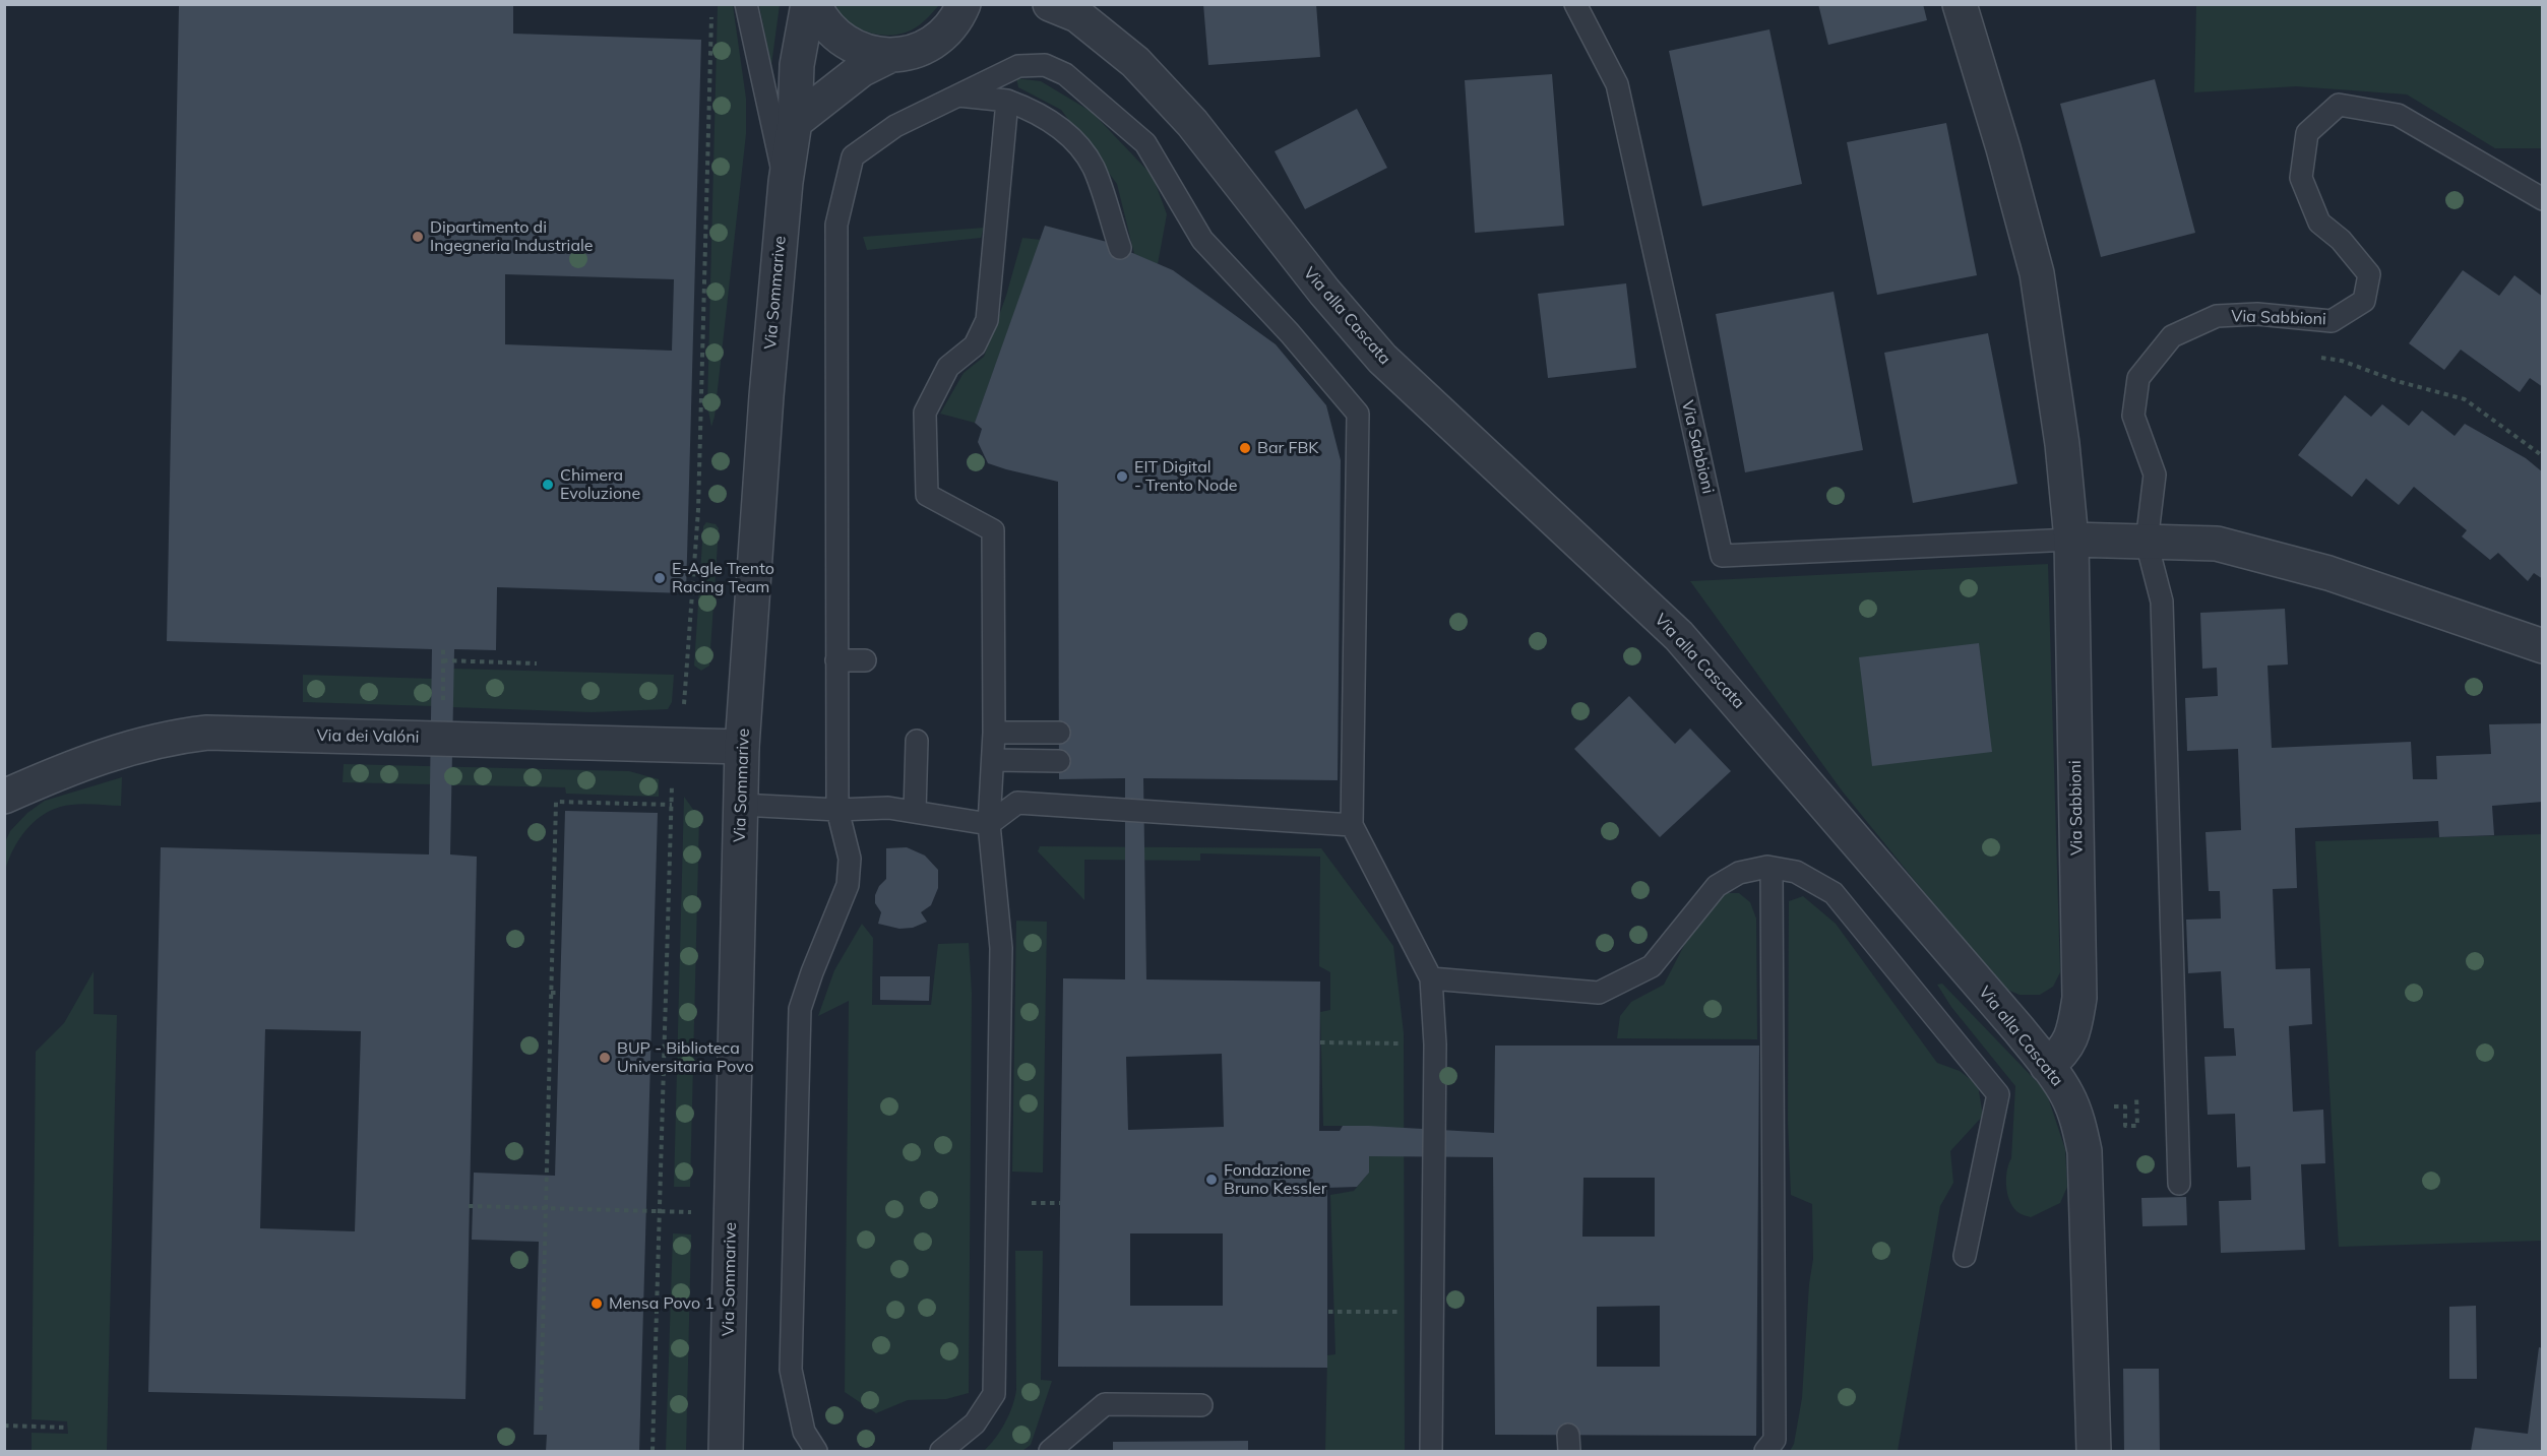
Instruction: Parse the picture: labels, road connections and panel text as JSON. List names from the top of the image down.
{
  "streets": {
    "street": [
      "Via Sommarive",
      "Via alla Cascata",
      "Via Sabbioni",
      "Via dei Valóni"
    ]
  },
  "crossings": [
    ["Via Sommarive", "Via dei Valóni"],
    ["Via alla Cascata", "Via Sabbioni"]
  ],
  "places": [
    "Dipartimento di Ingegneria Industriale",
    "Bar FBK",
    "EIT Digital - Trento Node",
    "Chimera Evoluzione",
    "E-Agle Trento Racing Team",
    "BUP - Biblioteca Universitaria Povo",
    "Fondazione Bruno Kessler",
    "Mensa Povo 1"
  ]
}
